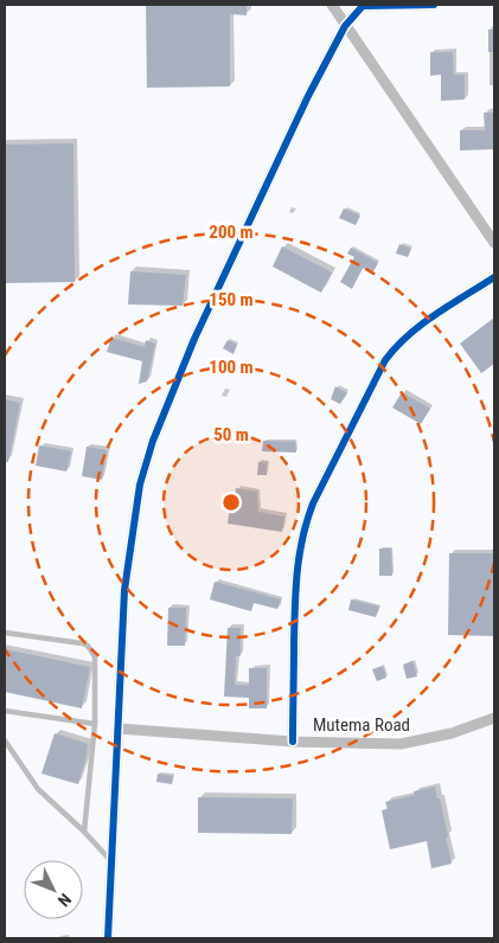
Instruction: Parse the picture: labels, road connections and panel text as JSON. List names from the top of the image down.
{
  "streets": {
    "street": ["Mutema Road"]
  },
  "north": "bottom right",
  "rings": [
    "200 m",
    "150 m",
    "100 m",
    "50 m"
  ]
}
